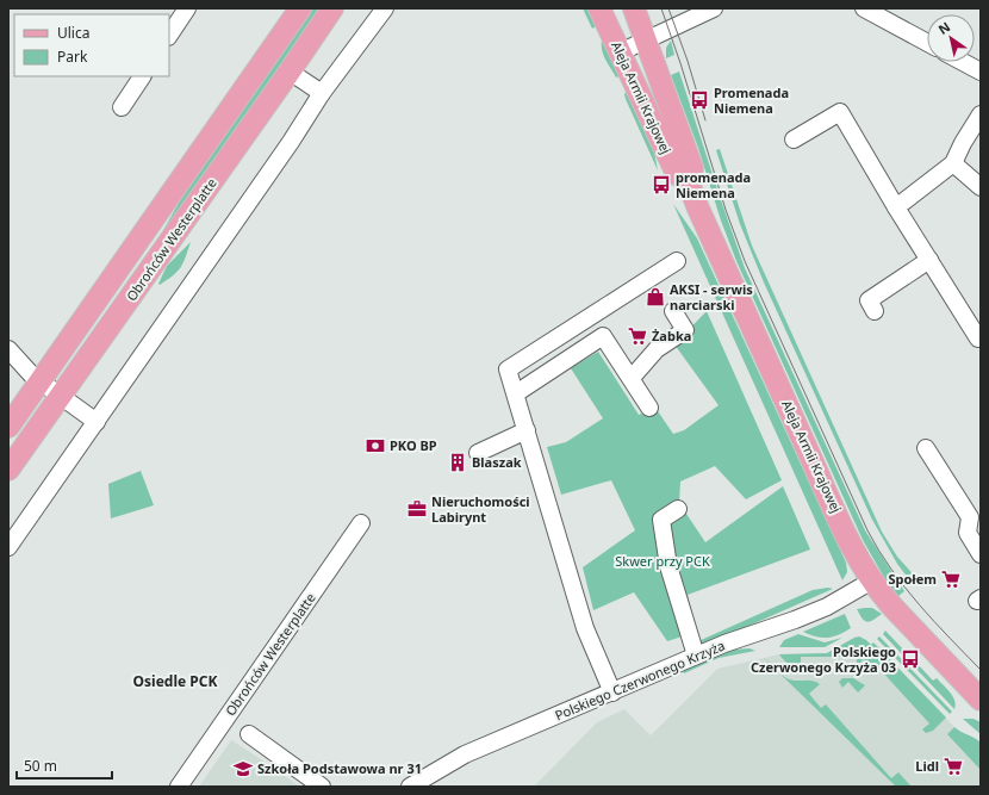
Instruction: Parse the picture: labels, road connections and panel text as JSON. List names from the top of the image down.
{
  "streets": {
    "main road": ["Aleja Armii Krajowej", "Obrońców Westerplatte"],
    "street": ["Polskiego Czerwonego Krzyża"]
  },
  "crossings": [
    ["Aleja Armii Krajowej", "Polskiego Czerwonego Krzyża"]
  ],
  "districts": ["Osiedle PCK"],
  "parks": ["Skwer przy PCK"],
  "places": {
    "bus stop": ["Promenada Niemena", "promenada Niemena", "Polskiego Czerwonego Krzyża 03"],
    "shop": ["AKSI - serwis narciarski"],
    "supermarket": ["Żabka", "Społem", "Lidl"],
    "bank": ["PKO BP"],
    "building": ["Blaszak"],
    "office": ["Nieruchomości Labirynt"],
    "school or university": ["Szkoła Podstawowa nr 31"]
  },
  "legend": ["Ulica", "Park"],
  "scale_bar": "50 m",
  "north": "top left"
}
